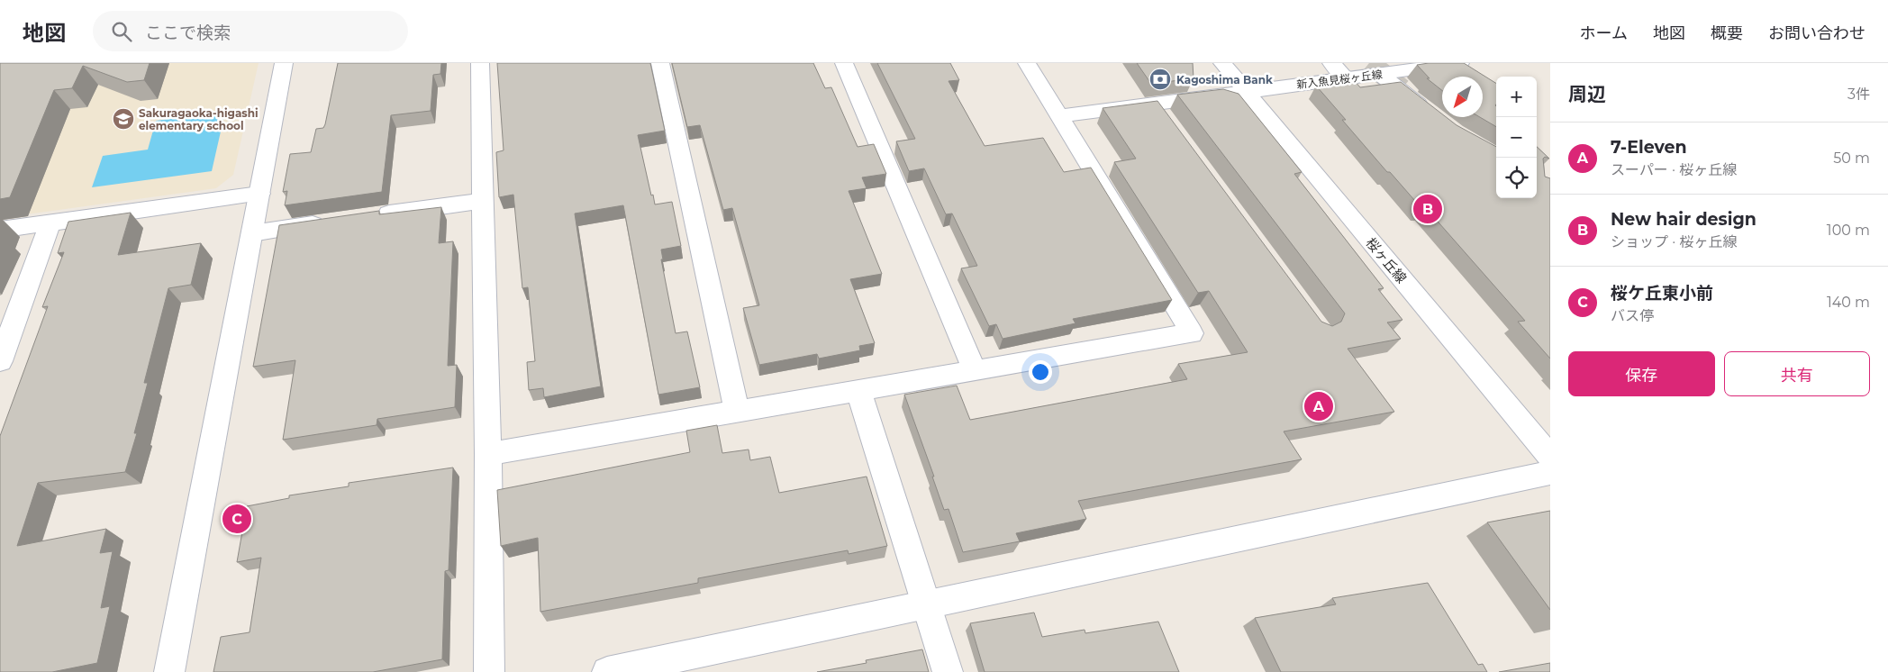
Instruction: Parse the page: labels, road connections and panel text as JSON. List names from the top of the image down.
{
  "streets": {
    "street": ["新入魚見桜ヶ丘線", "桜ヶ丘線"]
  },
  "crossings": [
    ["新入魚見桜ヶ丘線", "桜ヶ丘線"]
  ],
  "places": {
    "bank": ["Kagoshima Bank"],
    "school or university": ["Sakuragaoka-higashi elementary school"]
  },
  "north": "bottom left",
  "page": {
    "header": "地図",
    "search": "ここで検索",
    "nav": [
      "ホーム",
      "地図",
      "概要",
      "お問い合わせ"
    ],
    "heading": ["周辺", "3件"],
    "map_buttons": ["+", "−"],
    "list": [
      {
        "mark": "A",
        "name": "7-Eleven",
        "note": "スーパー · 桜ヶ丘線",
        "value": "50 m"
      },
      {
        "mark": "B",
        "name": "New hair design",
        "note": "ショップ · 桜ヶ丘線",
        "value": "100 m"
      },
      {
        "mark": "C",
        "name": "桜ケ丘東小前",
        "note": "バス停",
        "value": "140 m"
      }
    ],
    "pins": ["B", "A", "C"],
    "buttons": ["保存", "共有"]
  }
}
